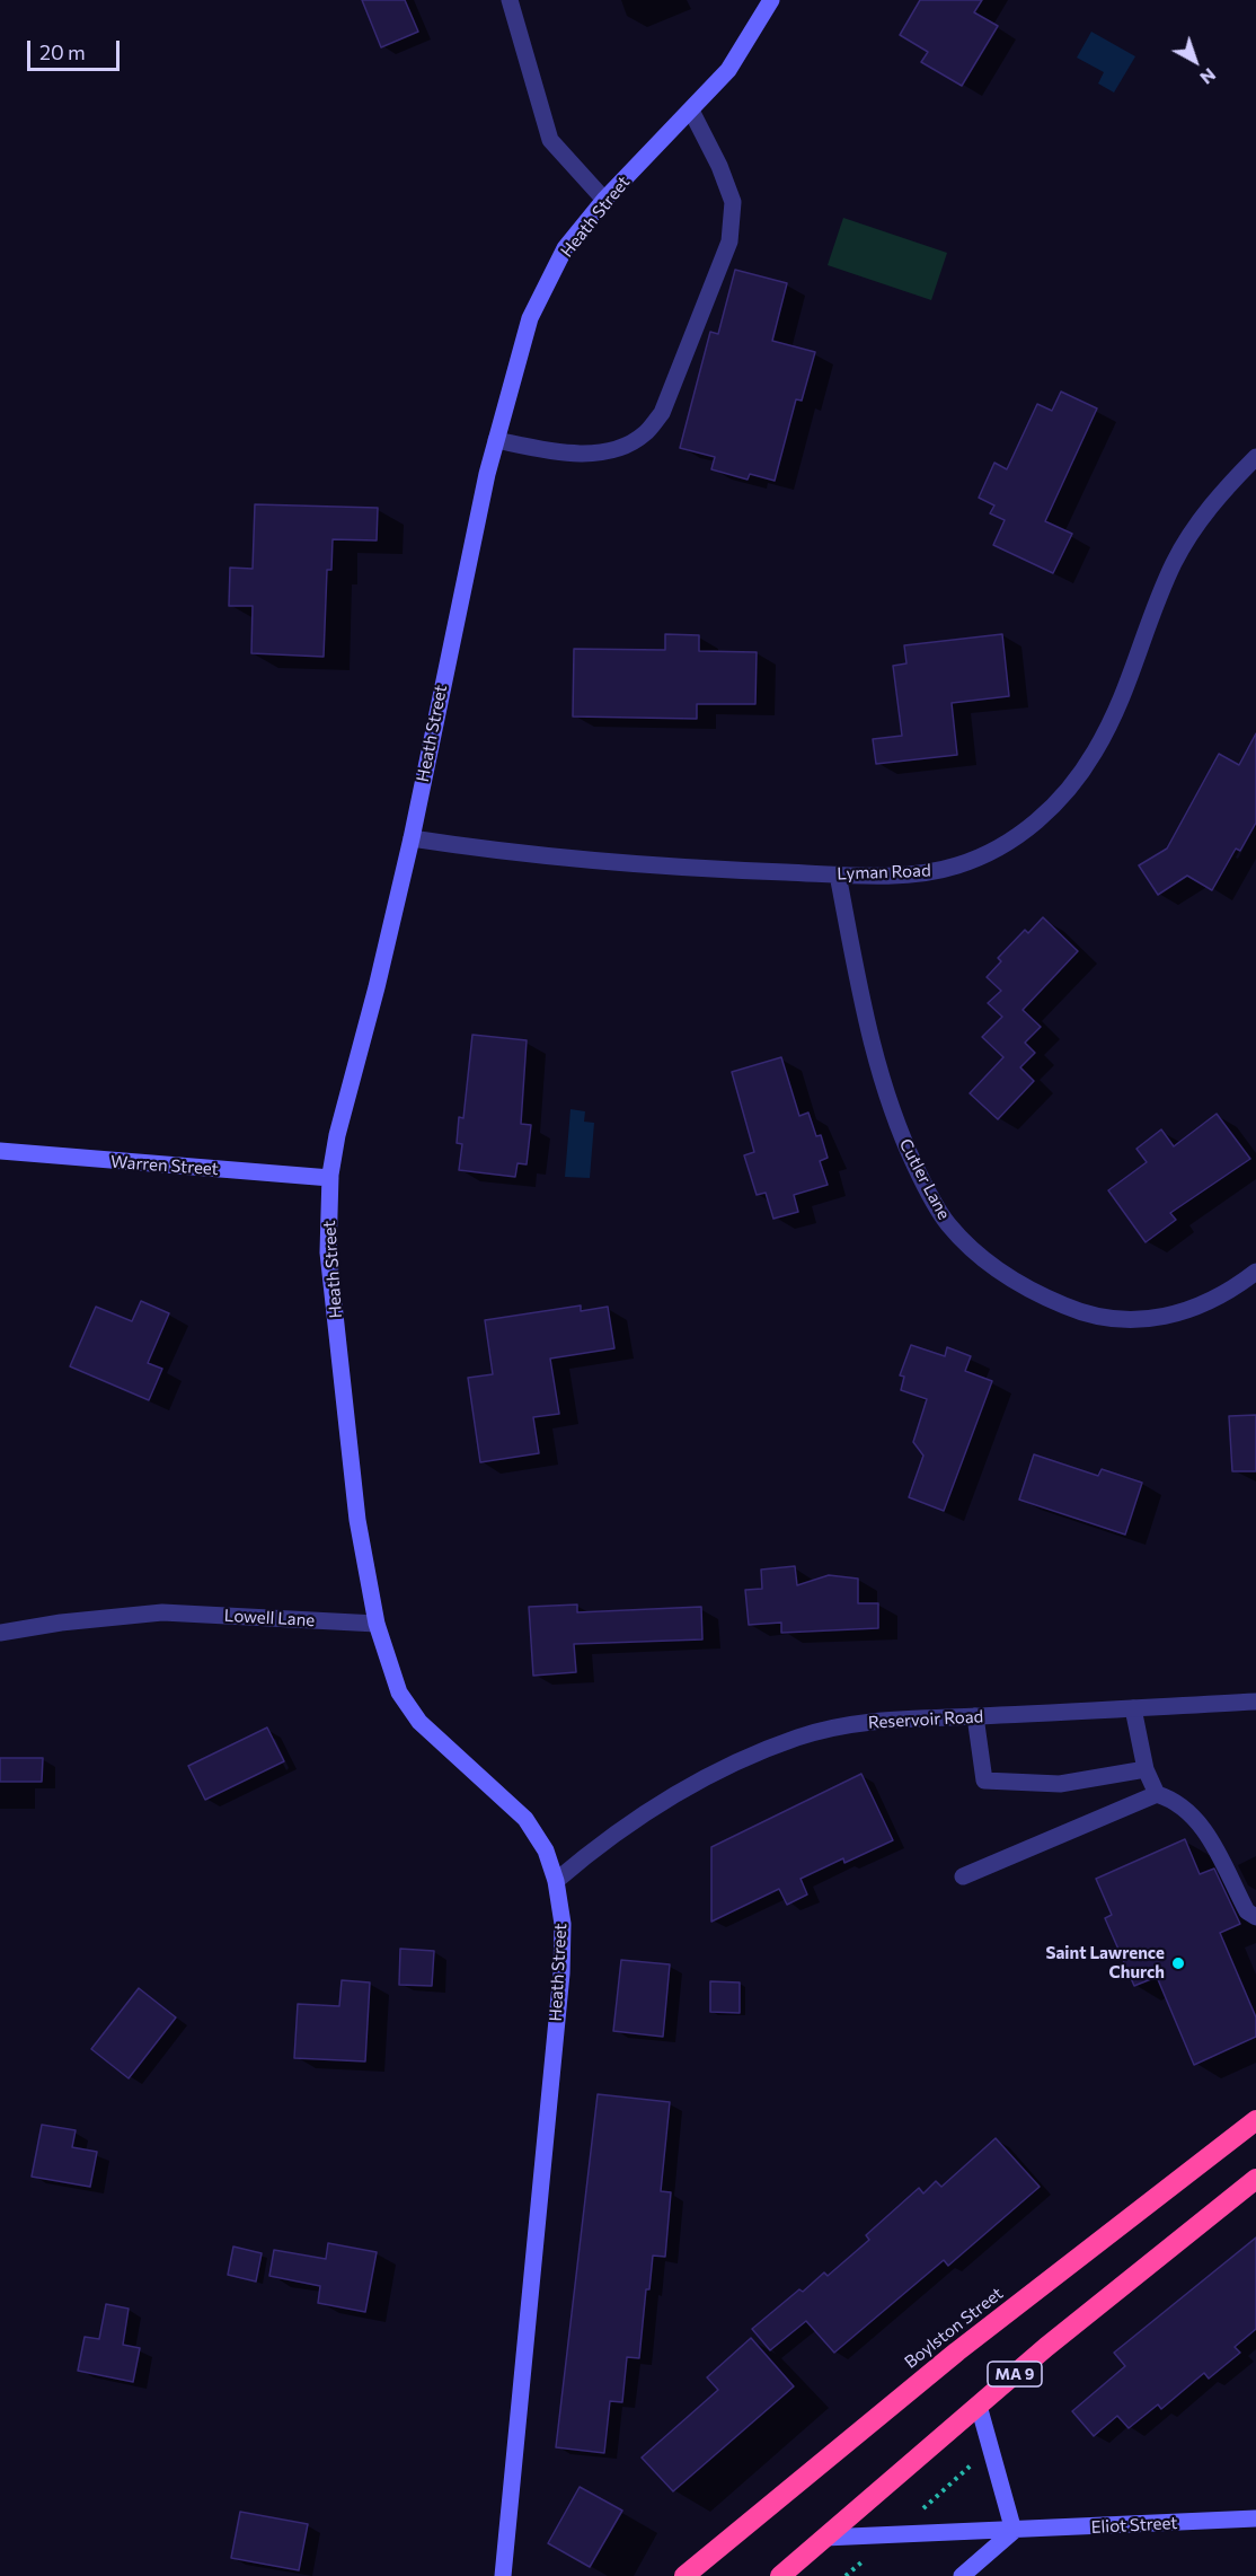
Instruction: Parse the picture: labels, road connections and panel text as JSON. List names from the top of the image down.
{
  "streets": {
    "highway": ["Boylston Street", "MA 9"],
    "street": [
      "Heath Street",
      "Lyman Road",
      "Warren Street",
      "Cutler Lane",
      "Lowell Lane",
      "Reservoir Road",
      "Eliot Street"
    ]
  },
  "crossings": [
    ["Heath Street", "Lyman Road"],
    ["Heath Street", "Warren Street"],
    ["Heath Street", "Lowell Lane"],
    ["Heath Street", "Reservoir Road"],
    ["Lyman Road", "Cutler Lane"],
    ["MA 9", "Eliot Street"]
  ],
  "places": ["Saint Lawrence Church"],
  "scale_bar": "20 m",
  "north": "bottom right"
}
